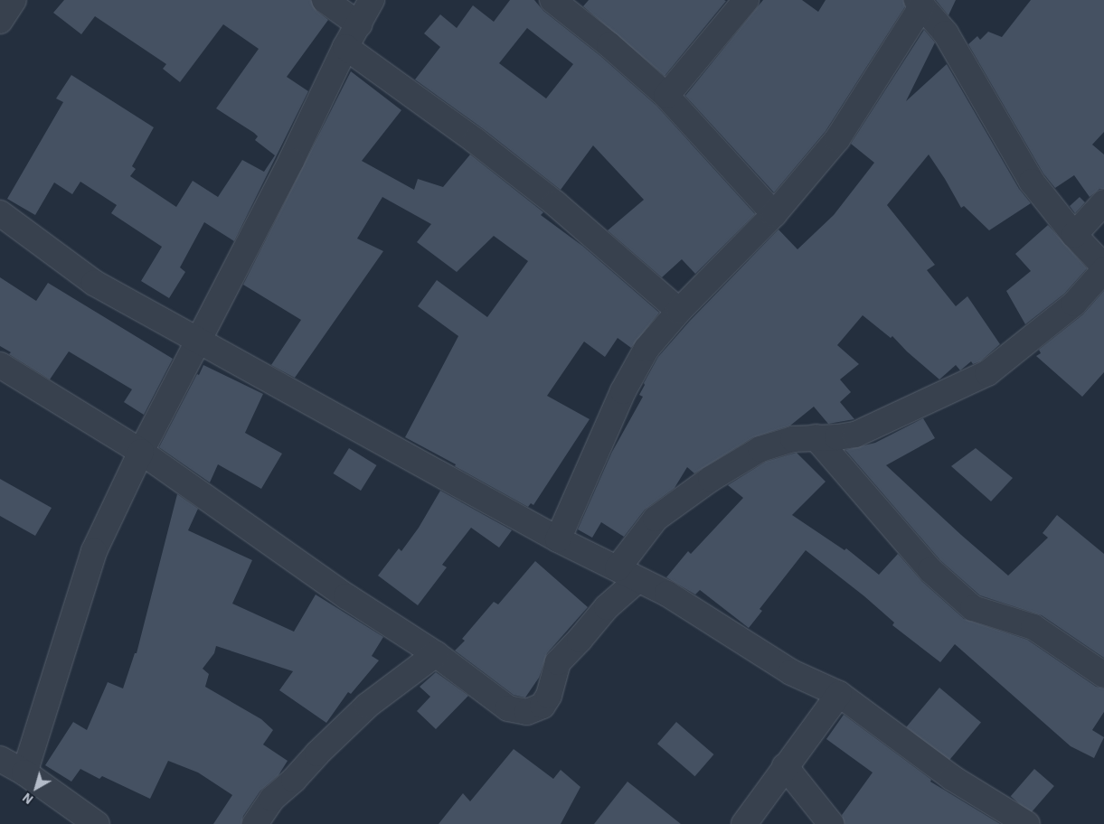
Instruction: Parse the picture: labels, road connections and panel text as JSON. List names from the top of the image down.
{
  "north": "bottom left"
}
